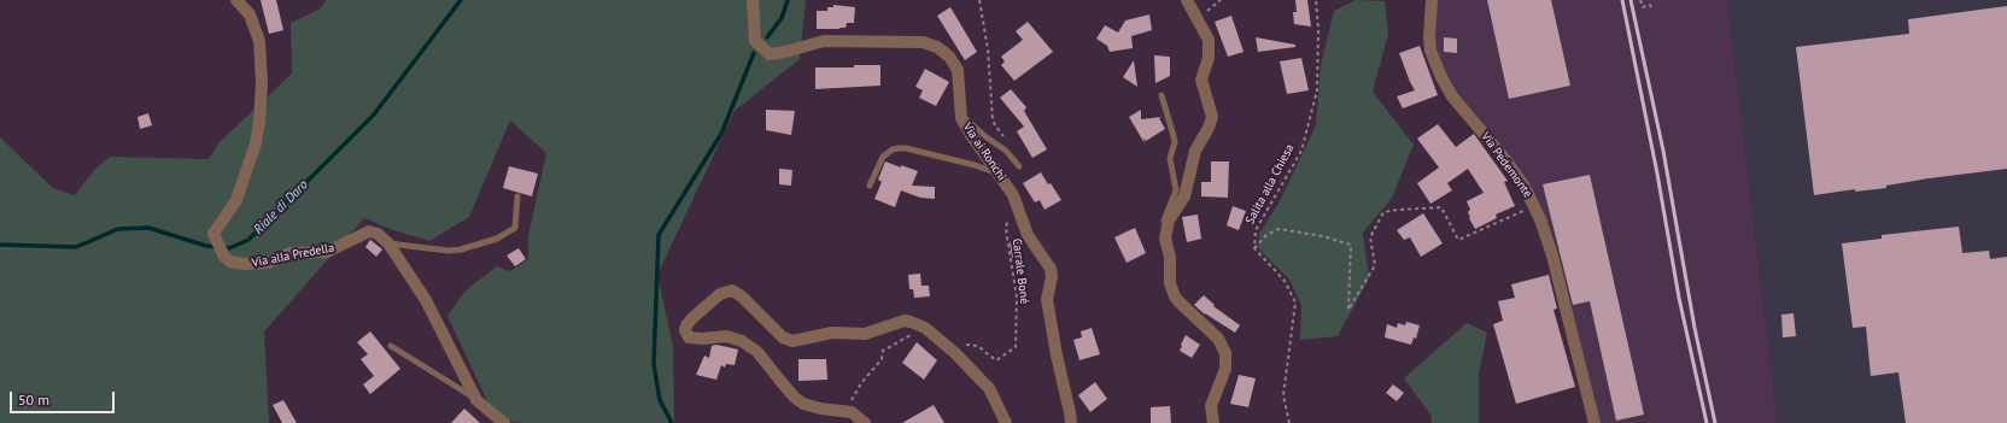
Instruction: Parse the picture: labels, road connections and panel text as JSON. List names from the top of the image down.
{
  "streets": {
    "street": ["Via ai Ronchi", "Via Pedemonte", "Via alla Predella"],
    "path": ["Salita alla Chiesa", "Carrale Boné"]
  },
  "water": ["Riale di Daro"],
  "scale_bar": "50 m"
}
